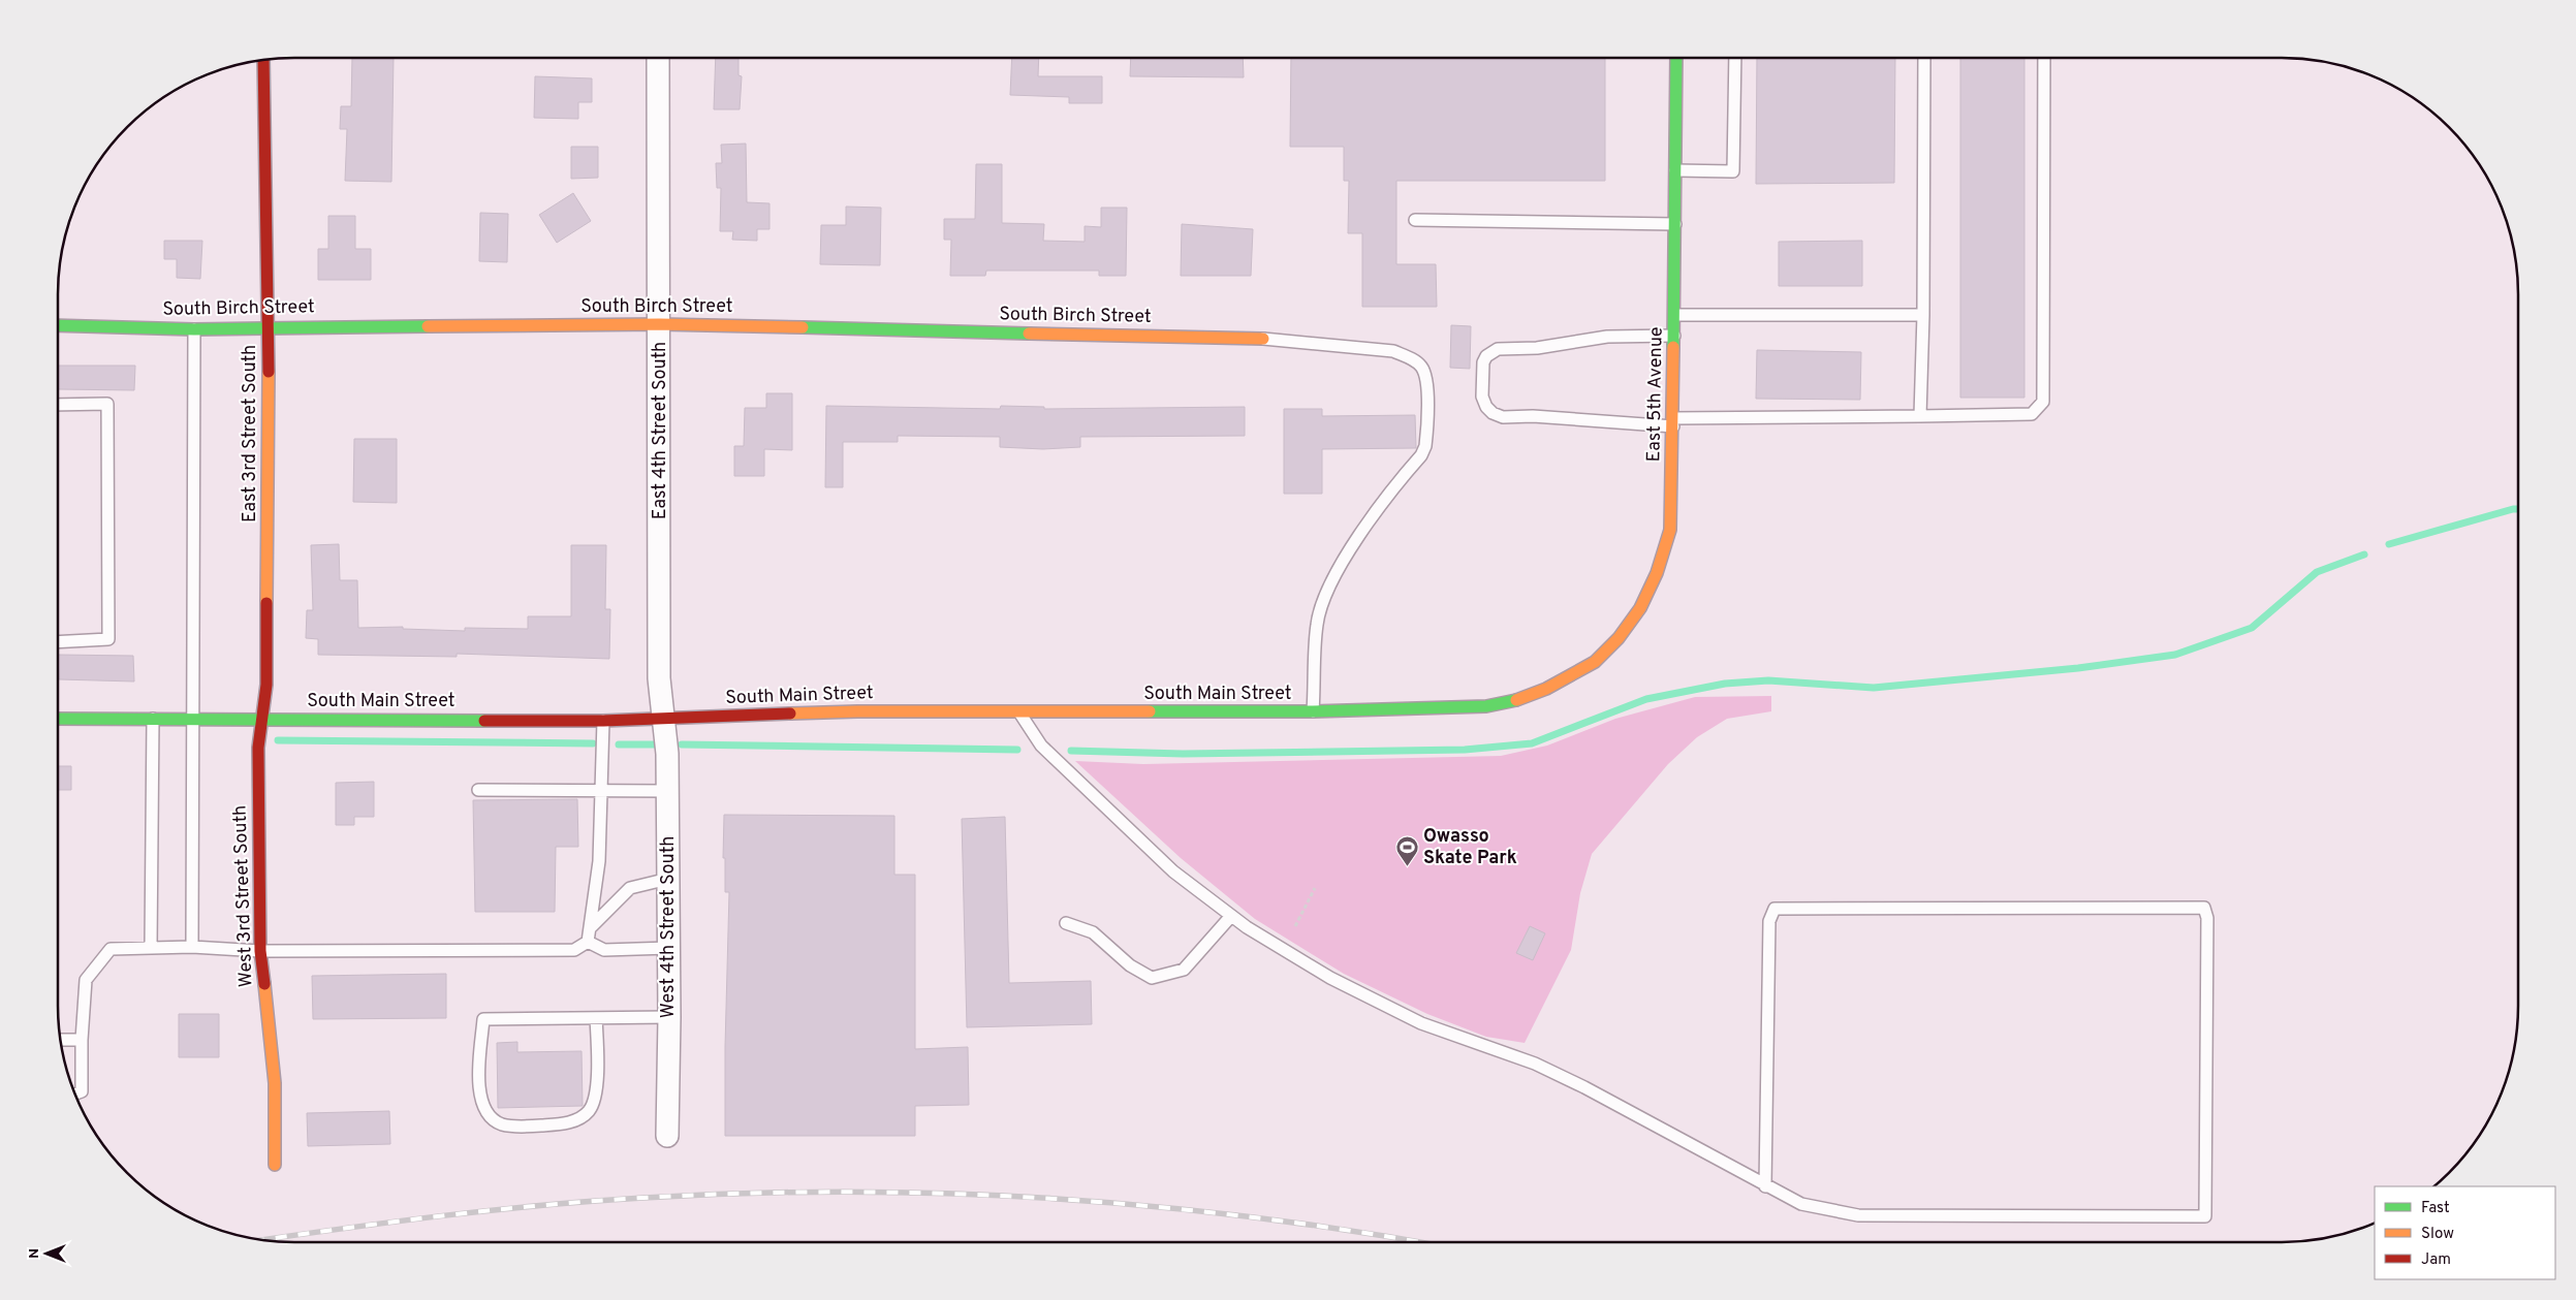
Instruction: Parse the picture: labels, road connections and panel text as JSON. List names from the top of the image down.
{
  "streets": {
    "street": [
      "South Birch Street",
      "East 5th Avenue",
      "East 4th Street South",
      "East 3rd Street South",
      "South Main Street",
      "West 3rd Street South",
      "West 4th Street South"
    ]
  },
  "crossings": [
    ["South Birch Street", "East 4th Street South"],
    ["South Birch Street", "East 3rd Street South"],
    ["East 5th Avenue", "South Main Street"],
    ["East 4th Street South", "South Main Street"],
    ["East 4th Street South", "West 4th Street South"],
    ["East 3rd Street South", "South Main Street"],
    ["East 3rd Street South", "West 3rd Street South"],
    ["South Main Street", "West 3rd Street South"],
    ["South Main Street", "West 4th Street South"]
  ],
  "places": {
    "sports": ["Owasso Skate Park"]
  },
  "legend": ["Fast", "Slow", "Jam"],
  "north": "left"
}
